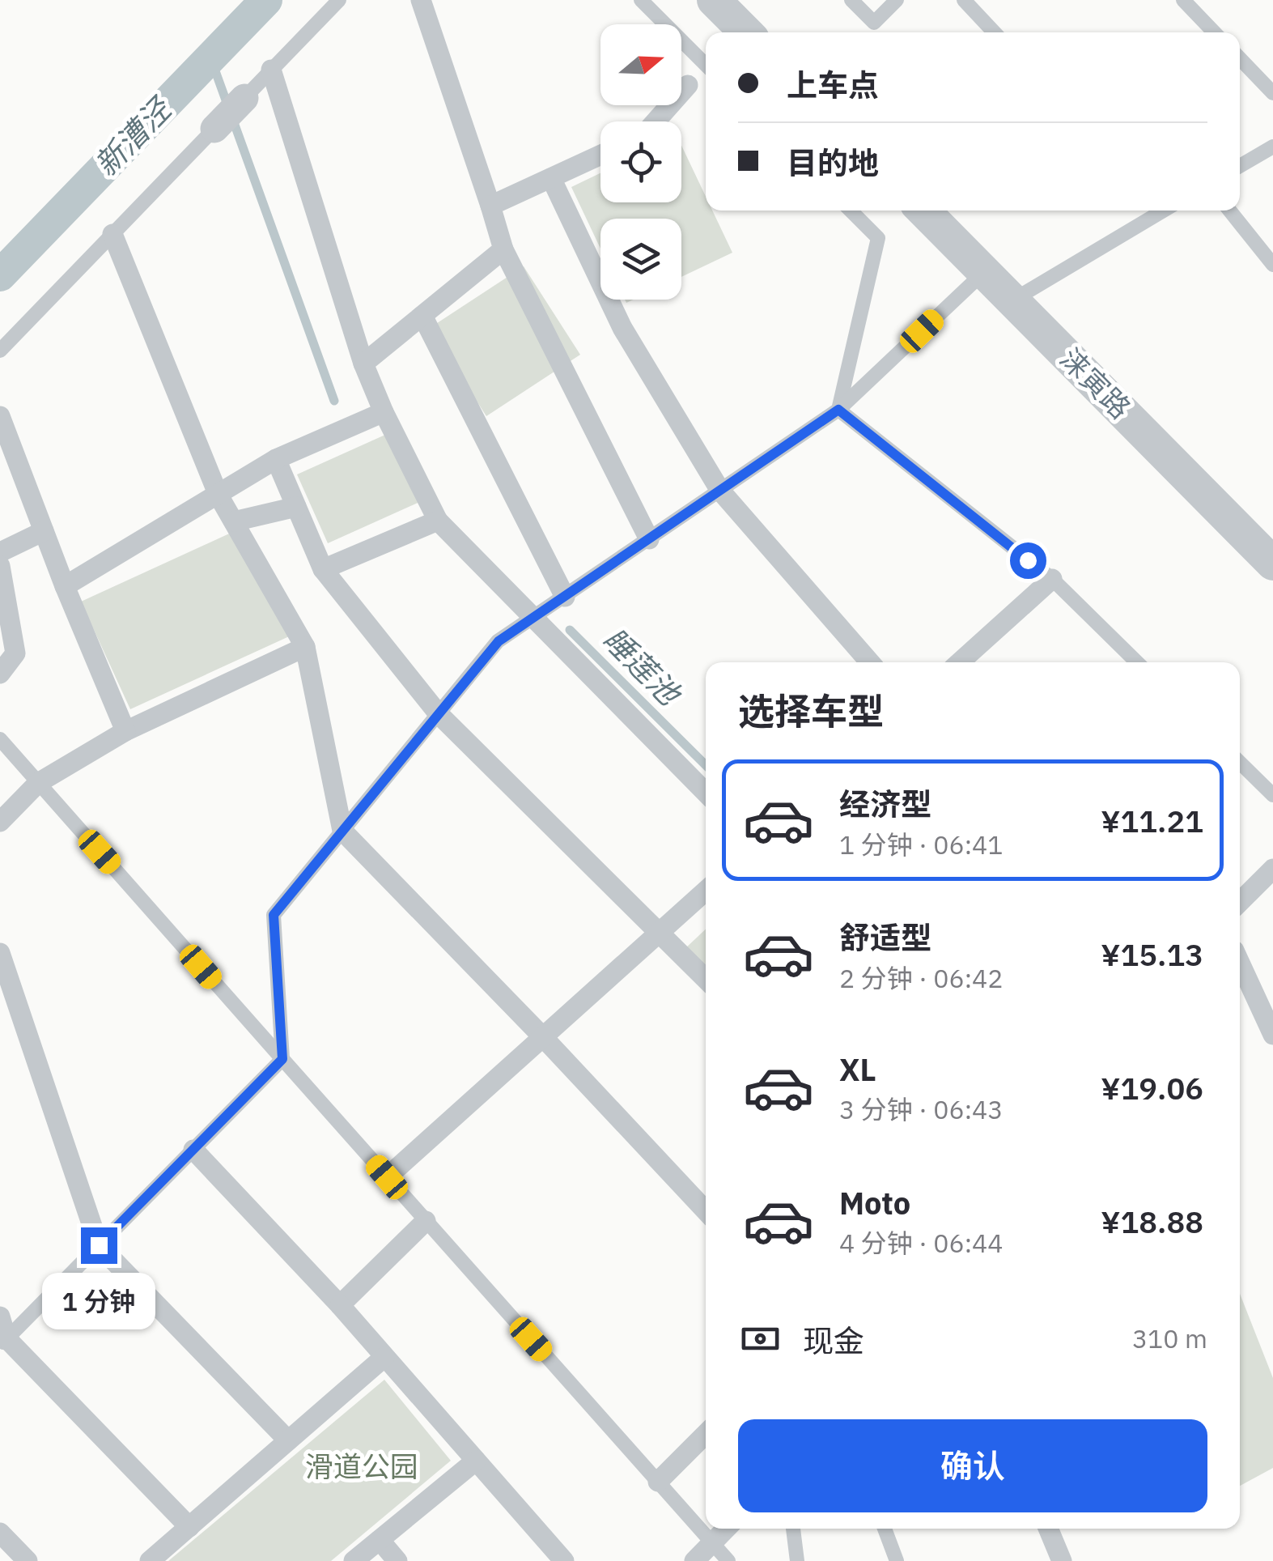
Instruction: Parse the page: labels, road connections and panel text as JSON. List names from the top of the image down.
{
  "streets": {
    "street": ["涞寅路"]
  },
  "water": ["新漕泾", "睡莲池"],
  "parks": ["滑道公园"],
  "north": "right",
  "page": {
    "banner": ["上车点", "目的地"],
    "heading": "选择车型",
    "list": [
      {
        "name": "经济型",
        "note": "1 分钟 · 06:41",
        "value": "¥11.21"
      },
      {
        "name": "舒适型",
        "note": "2 分钟 · 06:42",
        "value": "¥15.13"
      },
      {
        "name": "XL",
        "note": "3 分钟 · 06:43",
        "value": "¥19.06"
      },
      {
        "name": "Moto",
        "note": "4 分钟 · 06:44",
        "value": "¥18.88"
      }
    ],
    "bubble": "1 分钟",
    "pay": ["现金", "310 m"],
    "buttons": "确认"
  }
}
